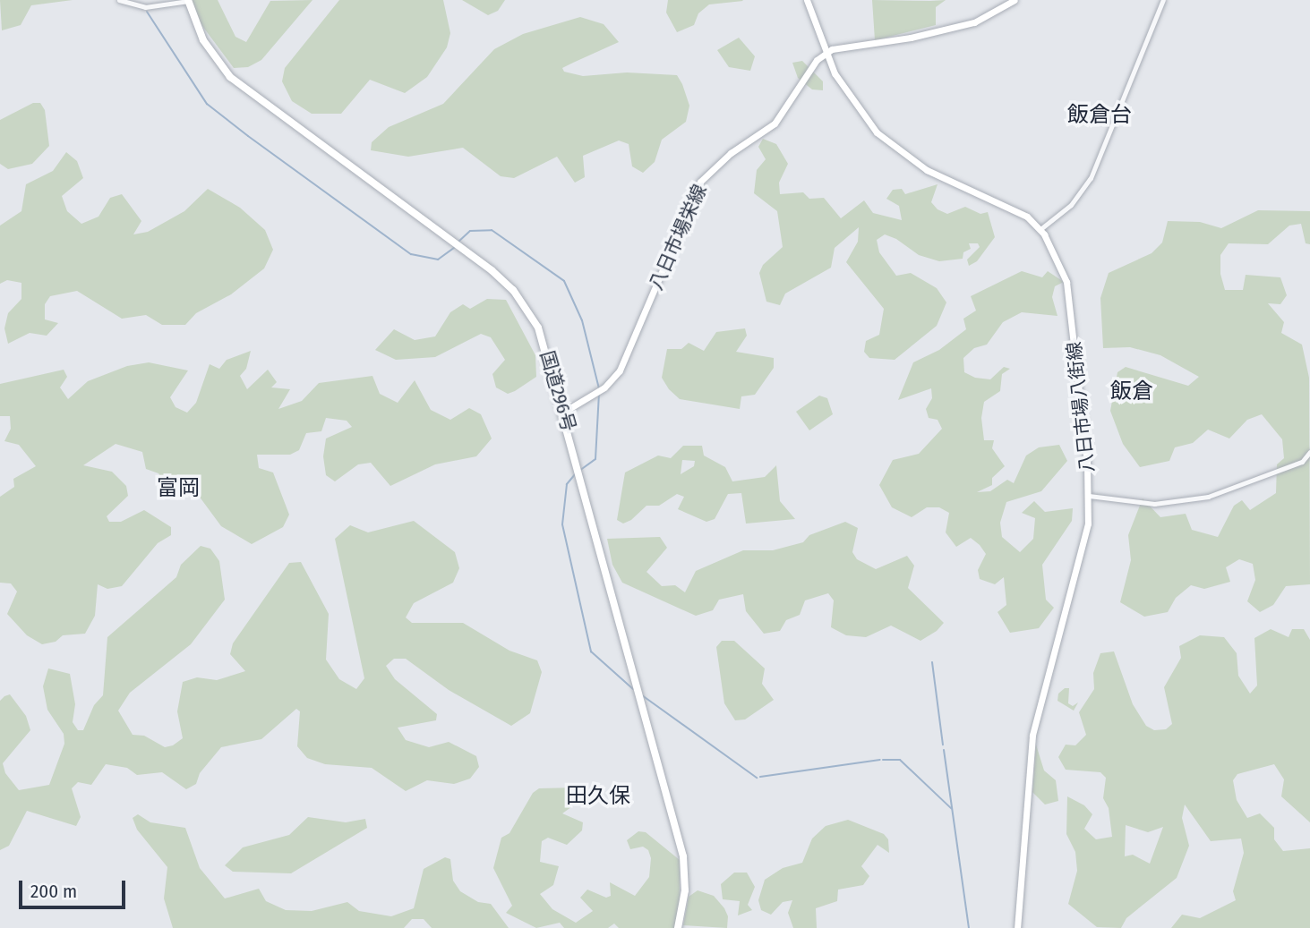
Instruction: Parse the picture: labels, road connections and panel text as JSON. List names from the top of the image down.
{
  "streets": {
    "highway": ["国道296号"],
    "main road": ["八日市場栄線", "八日市場八街線"]
  },
  "crossings": [
    ["八日市場栄線", "国道296号"],
    ["八日市場栄線", "八日市場八街線"]
  ],
  "districts": [
    "飯倉台",
    "飯倉",
    "富岡",
    "田久保"
  ],
  "scale_bar": "200 m"
}
